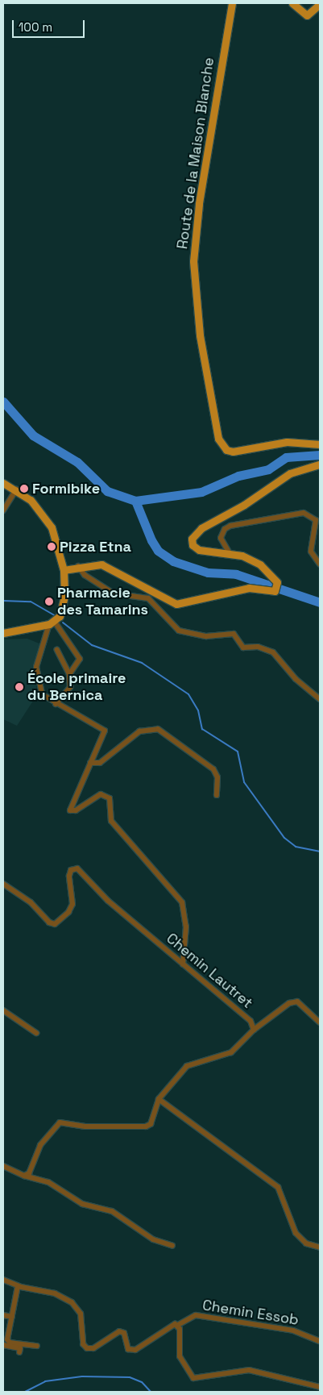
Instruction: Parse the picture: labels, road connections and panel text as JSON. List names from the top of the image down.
{
  "streets": {
    "main road": ["Route de la Maison Blanche"],
    "street": ["Chemin Lautret", "Chemin Essob"]
  },
  "places": [
    "Formibike",
    "Pizza Etna",
    "Pharmacie des Tamarins",
    "École primaire du Bernica"
  ],
  "scale_bar": "100 m"
}
